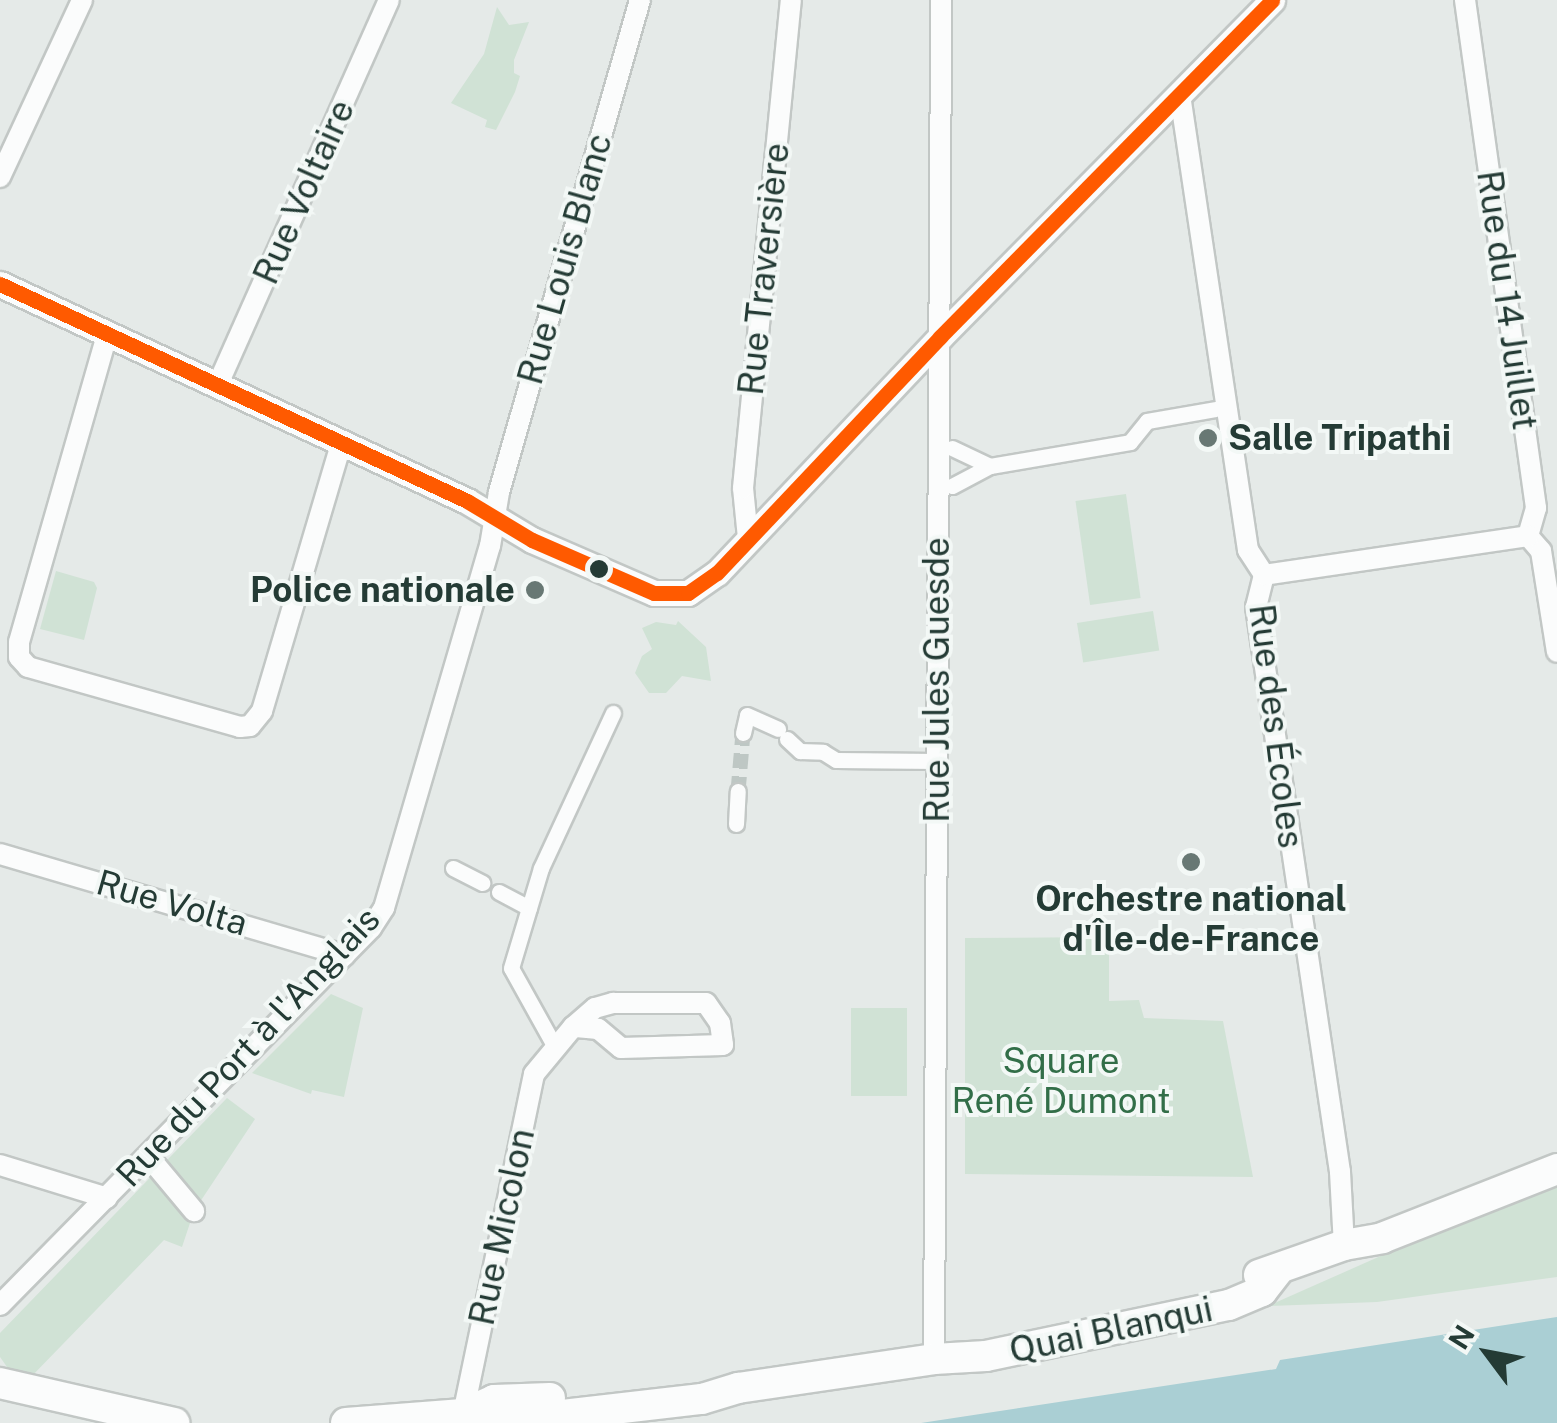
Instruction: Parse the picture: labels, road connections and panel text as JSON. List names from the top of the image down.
{
  "streets": {
    "main road": ["Quai Blanqui"],
    "street": [
      "Rue Voltaire",
      "Rue Louis Blanc",
      "Rue Traversière",
      "Rue du 14 Juillet",
      "Rue Jules Guesde",
      "Rue des Écoles",
      "Rue Volta",
      "Rue du Port à l'Anglais",
      "Rue Micolon"
    ]
  },
  "crossings": [
    ["Rue Louis Blanc", "Rue du Port à l'Anglais"],
    ["Rue Jules Guesde", "Quai Blanqui"],
    ["Rue des Écoles", "Quai Blanqui"],
    ["Rue Volta", "Rue du Port à l'Anglais"],
    ["Rue Micolon", "Quai Blanqui"]
  ],
  "parks": ["Square René Dumont"],
  "places": ["Salle Tripathi", "Police nationale", "Orchestre national d'Île-de-France"],
  "north": "top left"
}
